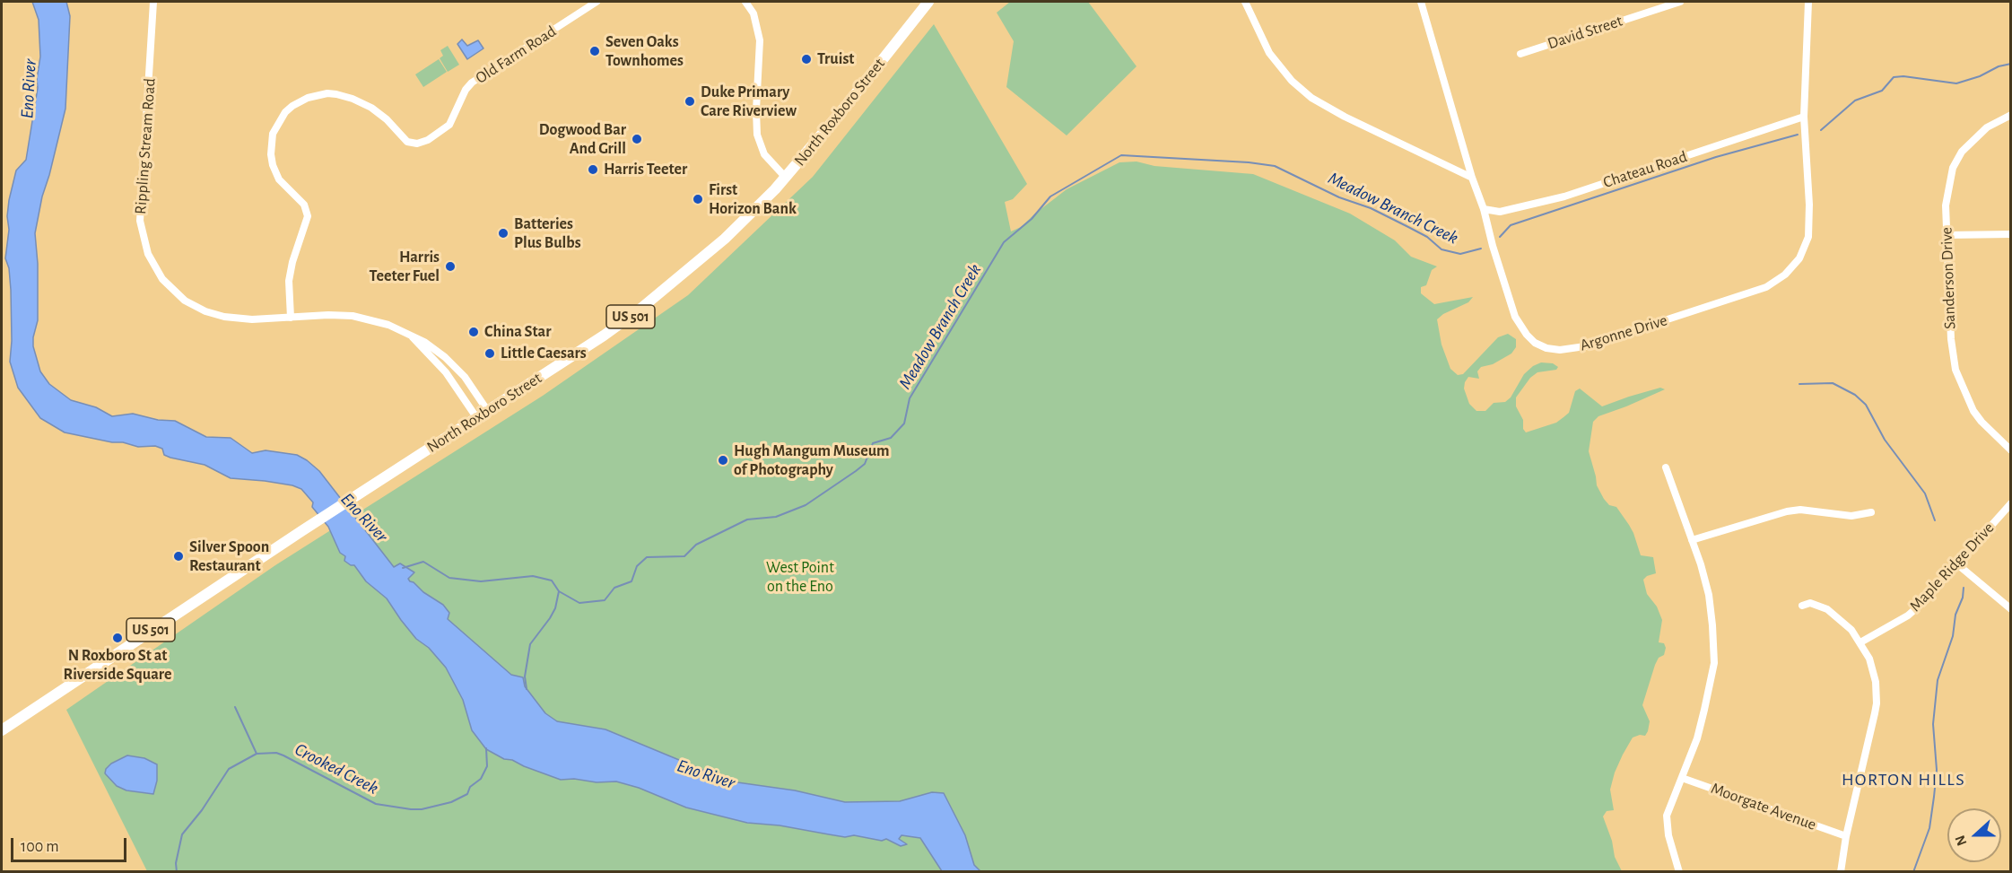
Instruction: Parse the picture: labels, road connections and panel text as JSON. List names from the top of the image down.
{
  "streets": {
    "highway": ["North Roxboro Street", "US 501"],
    "street": [
      "David Street",
      "Old Farm Road",
      "Rippling Stream Road",
      "Chateau Road",
      "Sanderson Drive",
      "Argonne Drive",
      "Maple Ridge Drive",
      "Moorgate Avenue"
    ]
  },
  "crossings": [
    ["Old Farm Road", "Rippling Stream Road"],
    ["North Roxboro Street", "Rippling Stream Road"],
    ["Chateau Road", "Argonne Drive"]
  ],
  "districts": ["HORTON HILLS"],
  "water": ["Eno River", "Meadow Branch Creek", "Crooked Creek"],
  "parks": ["West Point on the Eno"],
  "places": [
    "Seven Oaks Townhomes",
    "Truist",
    "Duke Primary Care Riverview",
    "Dogwood Bar And Grill",
    "Harris Teeter",
    "First Horizon Bank",
    "Batteries Plus Bulbs",
    "Harris Teeter Fuel",
    "China Star",
    "Little Caesars",
    "Hugh Mangum Museum of Photography",
    "Silver Spoon Restaurant",
    "N Roxboro St at Riverside Square"
  ],
  "scale_bar": "100 m",
  "north": "left"
}
